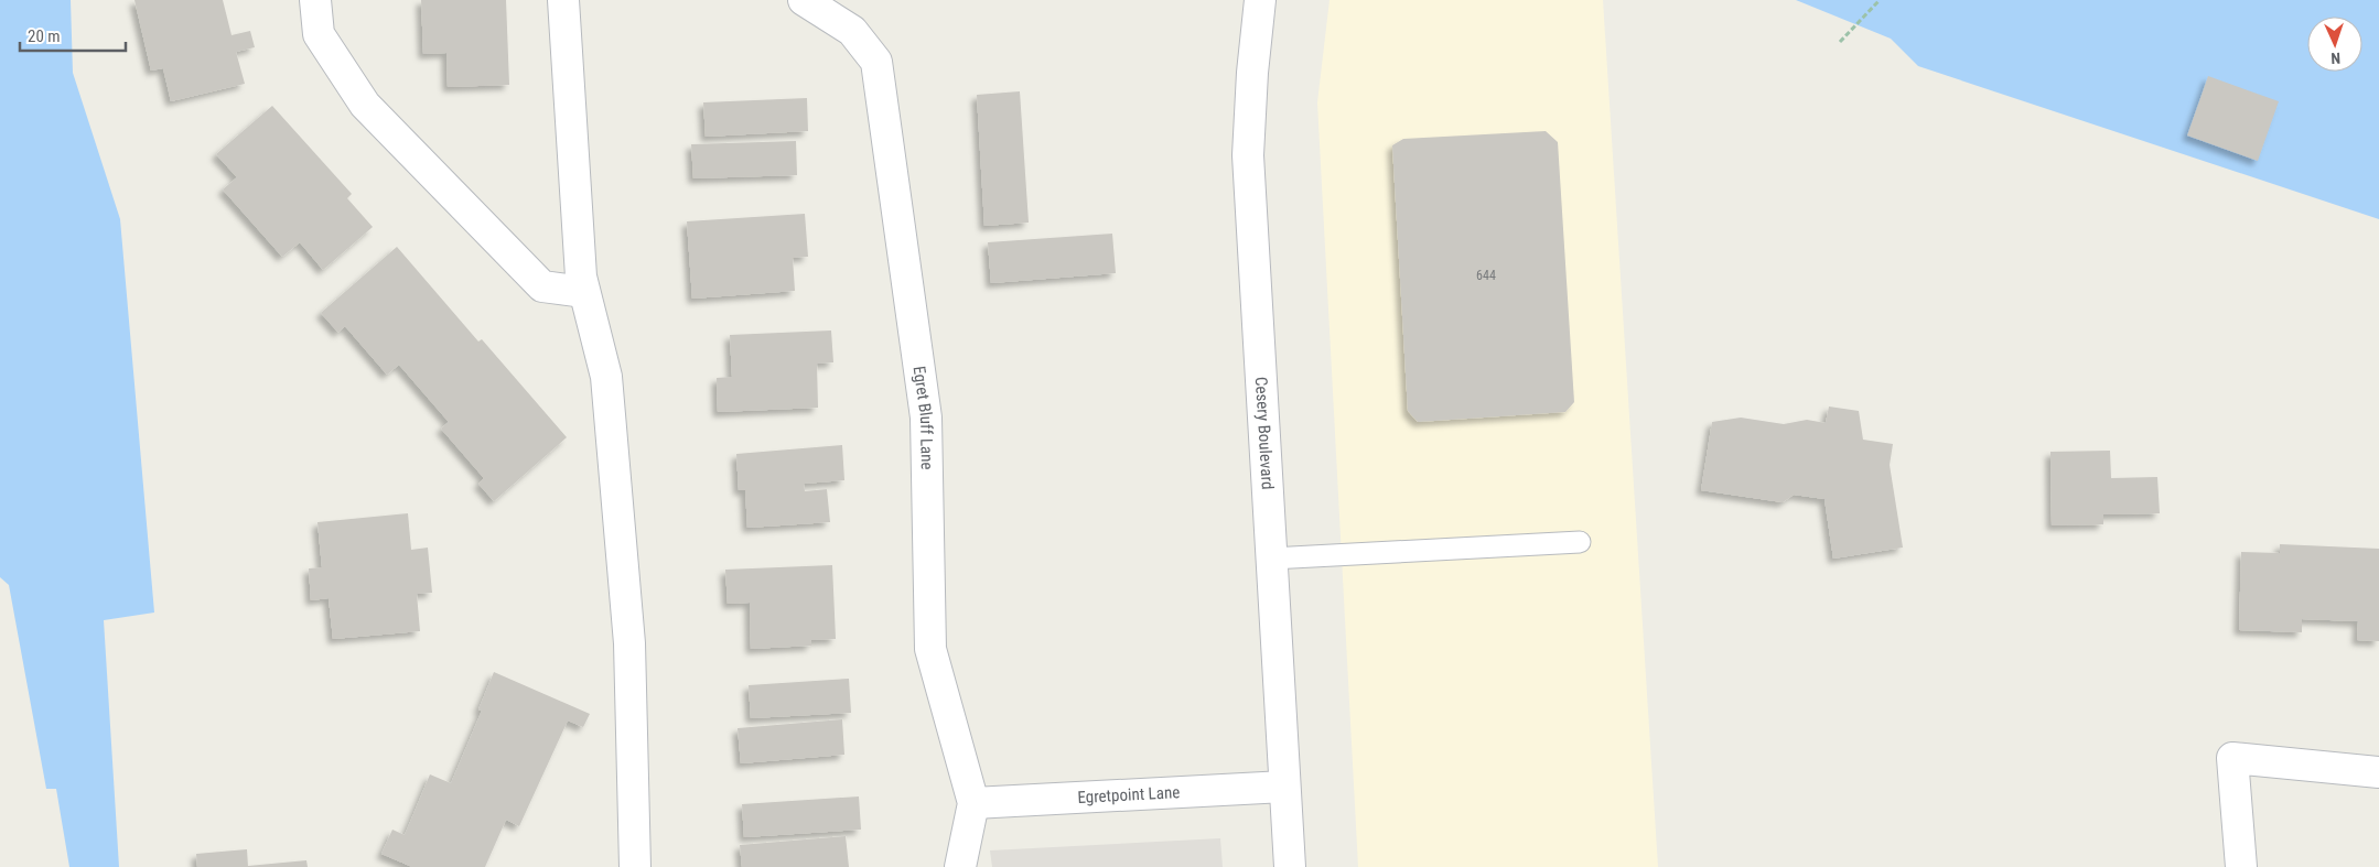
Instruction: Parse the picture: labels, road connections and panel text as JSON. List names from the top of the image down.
{
  "streets": {
    "street": ["Egret Bluff Lane", "Cesery Boulevard", "Egretpoint Lane"]
  },
  "crossings": [
    ["Egret Bluff Lane", "Egretpoint Lane"],
    ["Cesery Boulevard", "Egretpoint Lane"]
  ],
  "house_numbers": ["644"],
  "scale_bar": "20 m",
  "north": "bottom"
}
